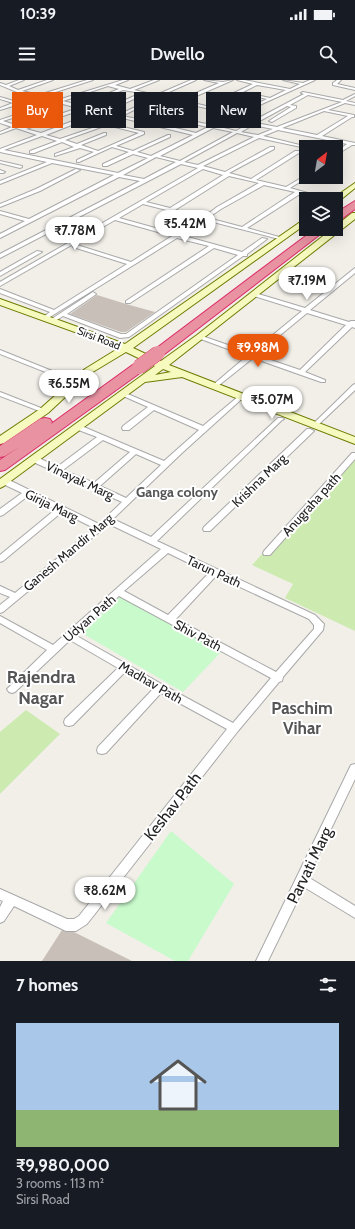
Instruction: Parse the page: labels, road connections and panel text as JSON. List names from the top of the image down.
{
  "streets": {
    "street": [
      "Sirsi Road",
      "Vinayak Marg",
      "Krishna Marg",
      "Anugraha path",
      "Girija Marg",
      "Ganesh Mandir Marg",
      "Tarun Path",
      "Udyan Path",
      "Shiv Path",
      "Madhav Path",
      "Keshav Path",
      "Parvati Marg"
    ]
  },
  "crossings": [
    ["Sirsi Road", "Krishna Marg"],
    ["Sirsi Road", "Ganesh Mandir Marg"],
    ["Vinayak Marg", "Ganesh Mandir Marg"],
    ["Girija Marg", "Ganesh Mandir Marg"],
    ["Ganesh Mandir Marg", "Tarun Path"],
    ["Tarun Path", "Udyan Path"],
    ["Tarun Path", "Keshav Path"],
    ["Udyan Path", "Shiv Path"],
    ["Udyan Path", "Madhav Path"],
    ["Shiv Path", "Keshav Path"],
    ["Madhav Path", "Keshav Path"]
  ],
  "districts": ["Ganga colony", "Rajendra Nagar", "Paschim Vihar"],
  "north": "top right",
  "page": {
    "status": "10:39",
    "header": "Dwello",
    "chip": [
      "Buy",
      "Rent",
      "Filters",
      "New"
    ],
    "price": [
      "₹5.42M",
      "₹7.78M",
      "₹7.19M",
      "₹9.98M",
      "₹6.55M",
      "₹5.07M",
      "₹8.62M"
    ],
    "heading": "7 homes",
    "list": [
      {
        "name": "₹9,980,000",
        "note": "3 rooms · 113 m² · Sirsi Road"
      }
    ]
  }
}
